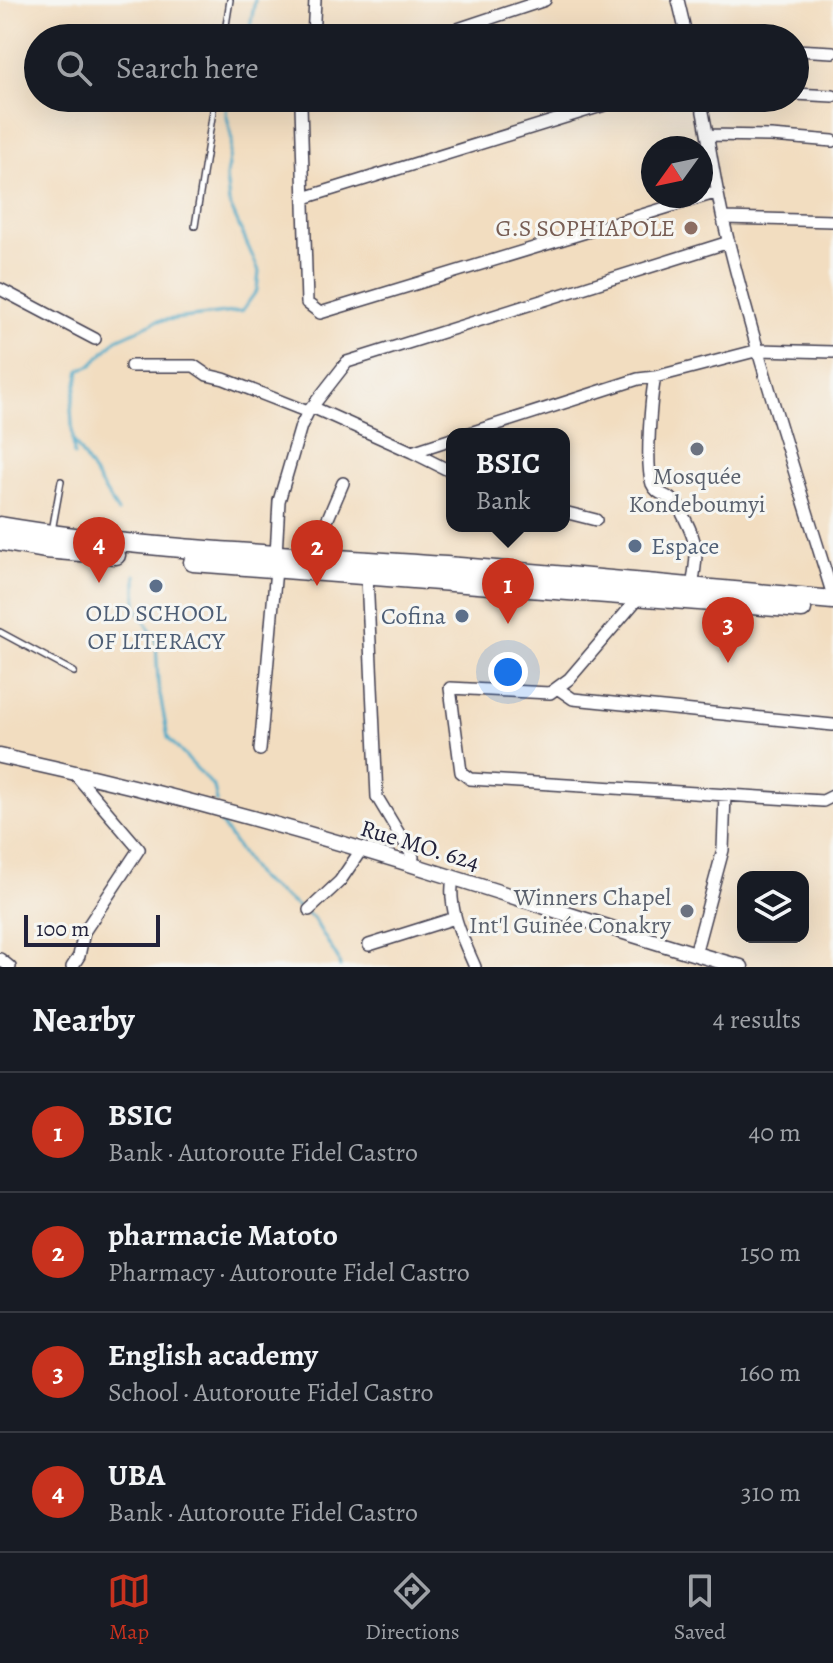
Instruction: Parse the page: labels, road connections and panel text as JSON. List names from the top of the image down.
{
  "streets": {
    "street": ["Rue MO. 624"]
  },
  "places": [
    "G.S SOPHIAPOLE",
    "Mosquée Kondeboumyi",
    "Espace",
    "OLD SCHOOL OF LITERACY",
    "Cofina",
    "Winners Chapel Int'l Guinée Conakry"
  ],
  "scale_bar": "100 m",
  "north": "bottom left",
  "page": {
    "search": "Search here",
    "popup": ["BSIC", "Bank"],
    "pins": [
      "4",
      "2",
      "1",
      "3"
    ],
    "scale": "100 m",
    "heading": ["Nearby", "4 results"],
    "list": [
      {
        "mark": "1",
        "name": "BSIC",
        "note": "Bank · Autoroute Fidel Castro",
        "value": "40 m"
      },
      {
        "mark": "2",
        "name": "pharmacie Matoto",
        "note": "Pharmacy · Autoroute Fidel Castro",
        "value": "150 m"
      },
      {
        "mark": "3",
        "name": "English academy",
        "note": "School · Autoroute Fidel Castro",
        "value": "160 m"
      },
      {
        "mark": "4",
        "name": "UBA",
        "note": "Bank · Autoroute Fidel Castro",
        "value": "310 m"
      }
    ],
    "nav": ["Map", "Directions", "Saved"]
  }
}
